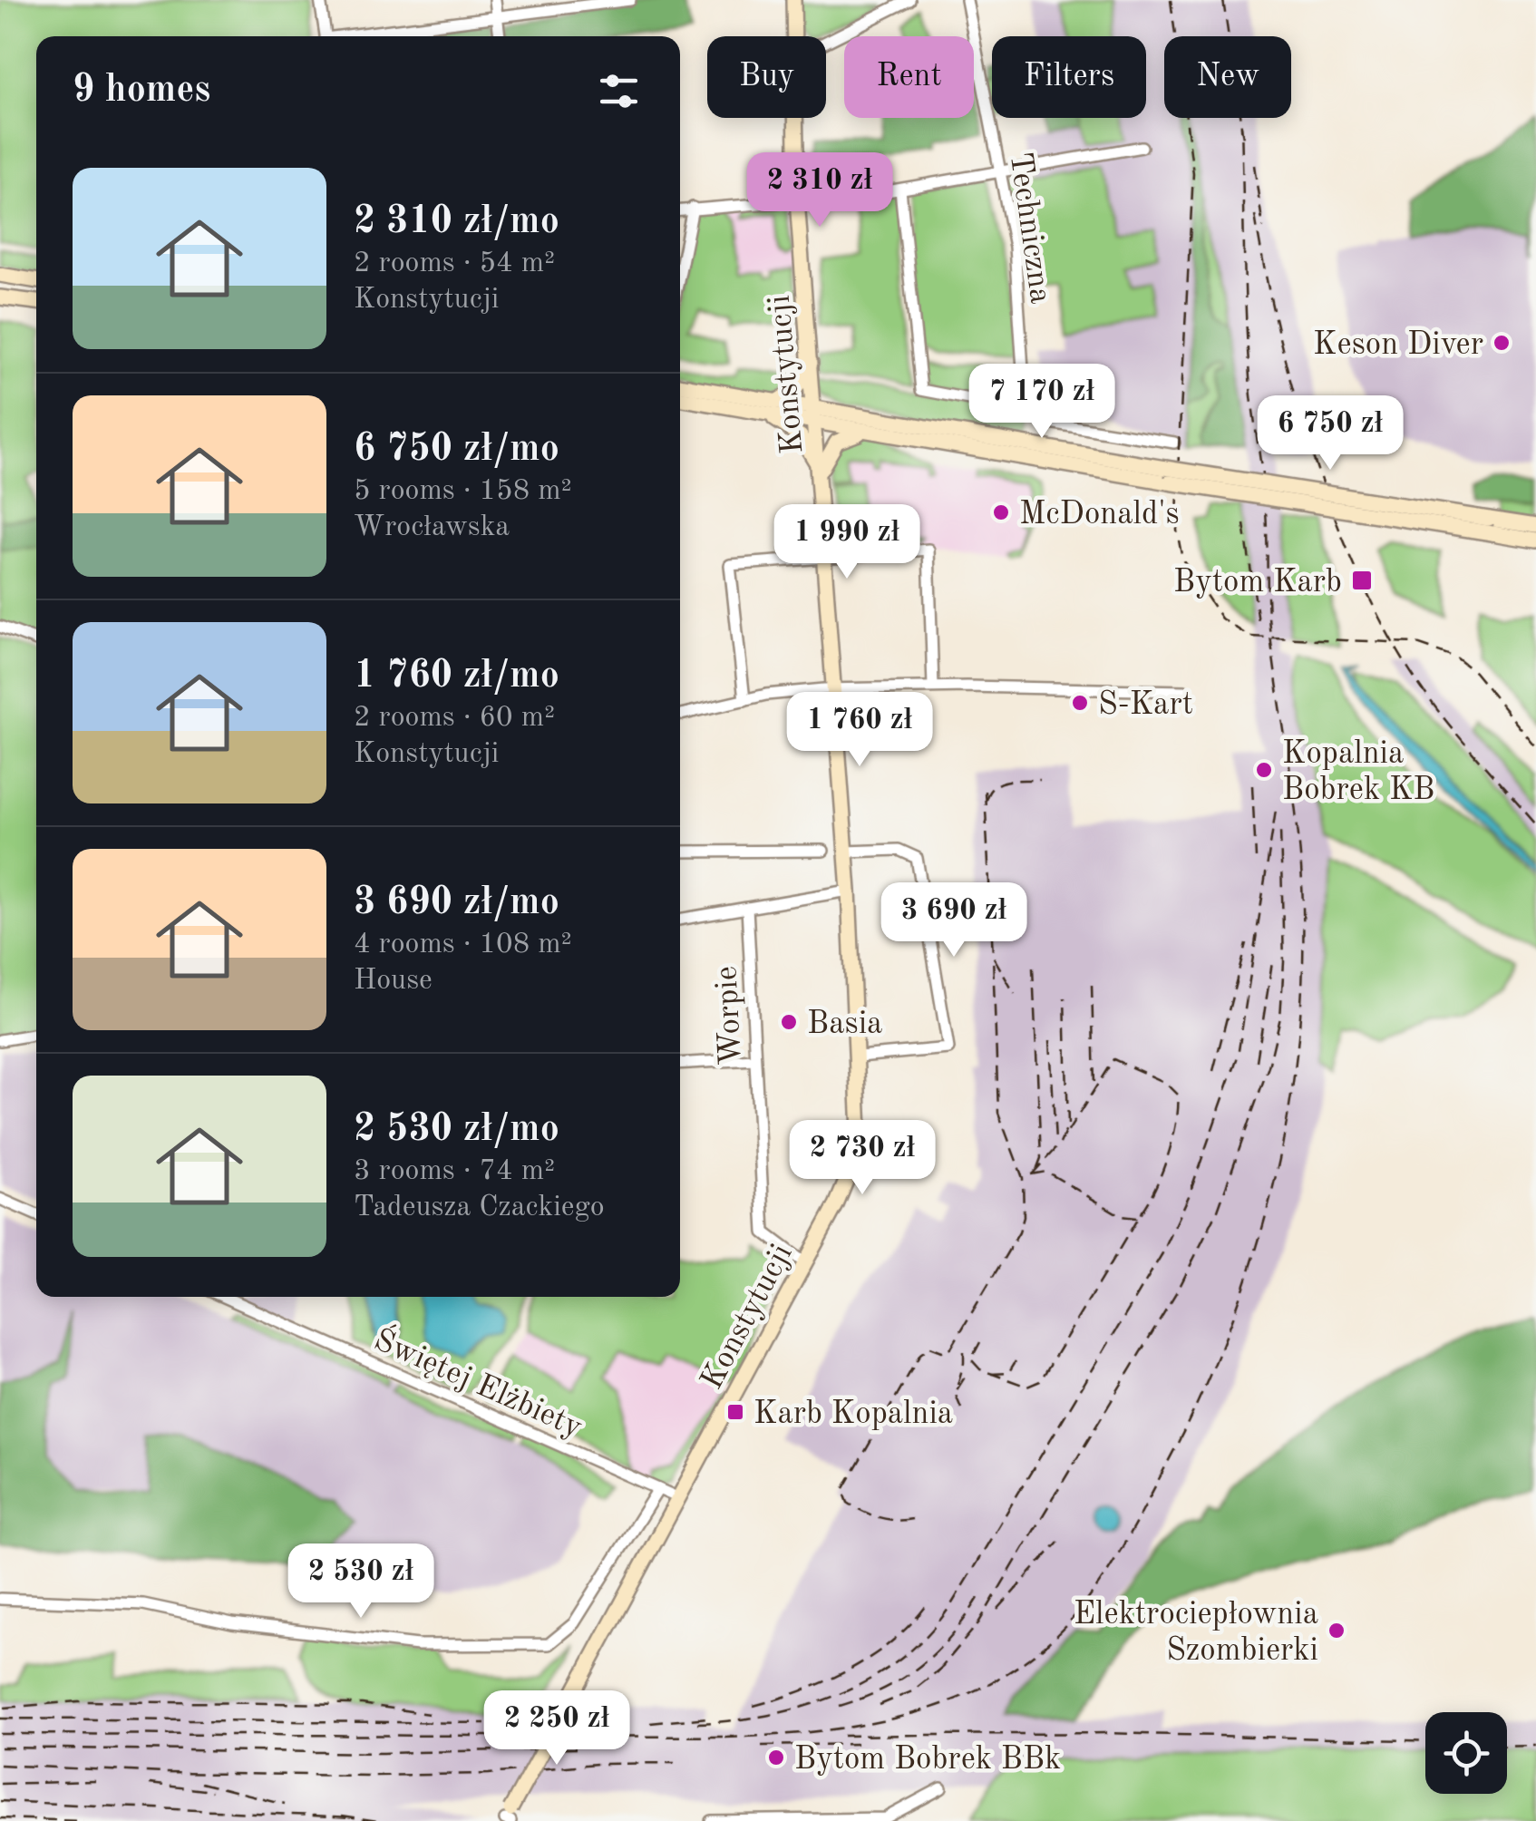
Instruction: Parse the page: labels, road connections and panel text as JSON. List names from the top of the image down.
{
  "streets": {
    "street": [
      "Techniczna",
      "Konstytucji",
      "Worpie",
      "Świętej Elżbiety"
    ]
  },
  "crossings": [
    ["Konstytucji", "Worpie"],
    ["Konstytucji", "Świętej Elżbiety"]
  ],
  "places": {
    "other": [
      "Keson Diver",
      "McDonald's",
      "S-Kart",
      "Kopalnia Bobrek KB",
      "Basia",
      "Elektrociepłownia Szombierki",
      "Bytom Bobrek BBk"
    ],
    "transit": ["Bytom Karb", "Karb Kopalnia"]
  },
  "page": {
    "chip": [
      "Buy",
      "Rent",
      "Filters",
      "New"
    ],
    "heading": "9 homes",
    "list": [
      {
        "name": "2 310 zł/mo",
        "note": "2 rooms · 54 m² · Konstytucji"
      },
      {
        "name": "6 750 zł/mo",
        "note": "5 rooms · 158 m² · Wrocławska"
      },
      {
        "name": "1 760 zł/mo",
        "note": "2 rooms · 60 m² · Konstytucji"
      },
      {
        "name": "3 690 zł/mo",
        "note": "4 rooms · 108 m² · House"
      },
      {
        "name": "2 530 zł/mo",
        "note": "3 rooms · 74 m² · Tadeusza Czackiego"
      }
    ],
    "price": [
      "2 310 zł",
      "7 170 zł",
      "6 750 zł",
      "1 990 zł",
      "1 760 zł",
      "3 690 zł",
      "2 730 zł",
      "2 530 zł",
      "2 250 zł"
    ]
  }
}
